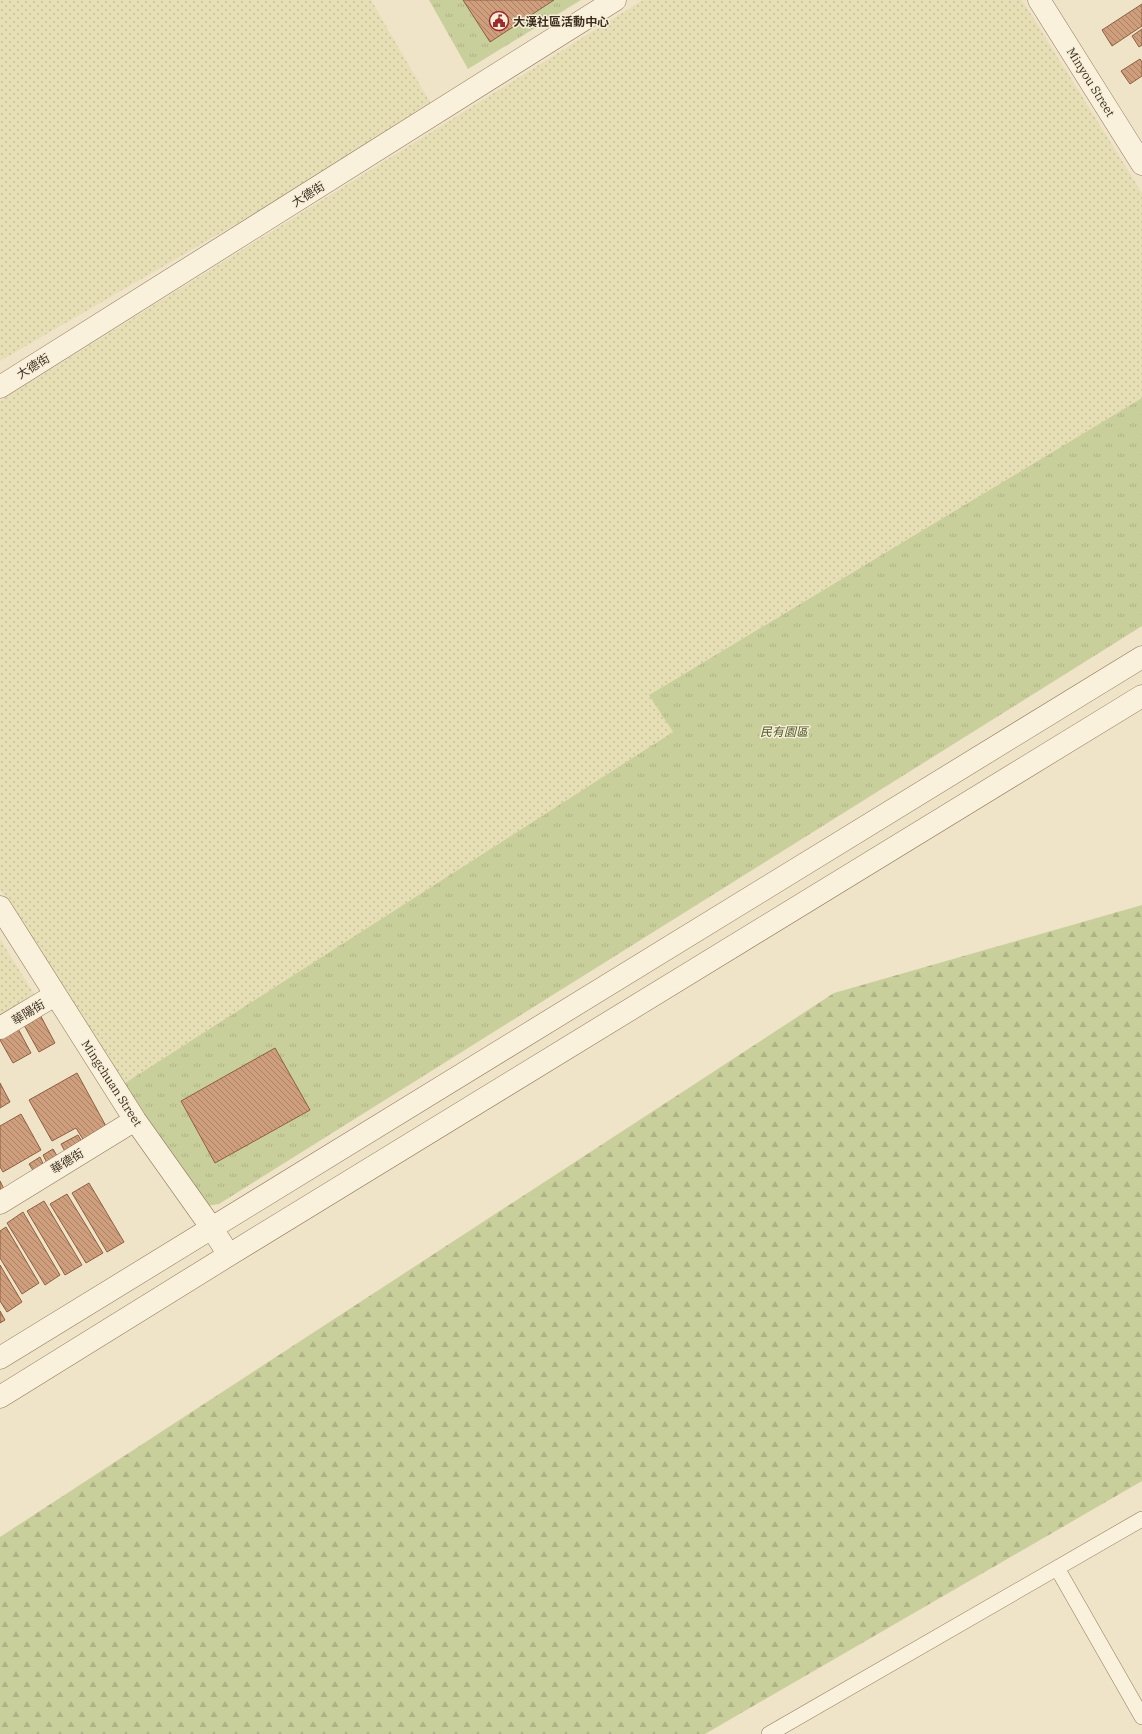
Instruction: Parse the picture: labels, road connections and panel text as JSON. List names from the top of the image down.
{
  "streets": {
    "street": [
      "Minyou Street",
      "大德街",
      "華陽街",
      "Mingchuan Street",
      "華德街"
    ]
  },
  "crossings": [
    ["華陽街", "Mingchuan Street"],
    ["Mingchuan Street", "華德街"]
  ],
  "parks": ["民有園區"],
  "places": {
    "public building": ["大漢社區活動中心"]
  }
}
